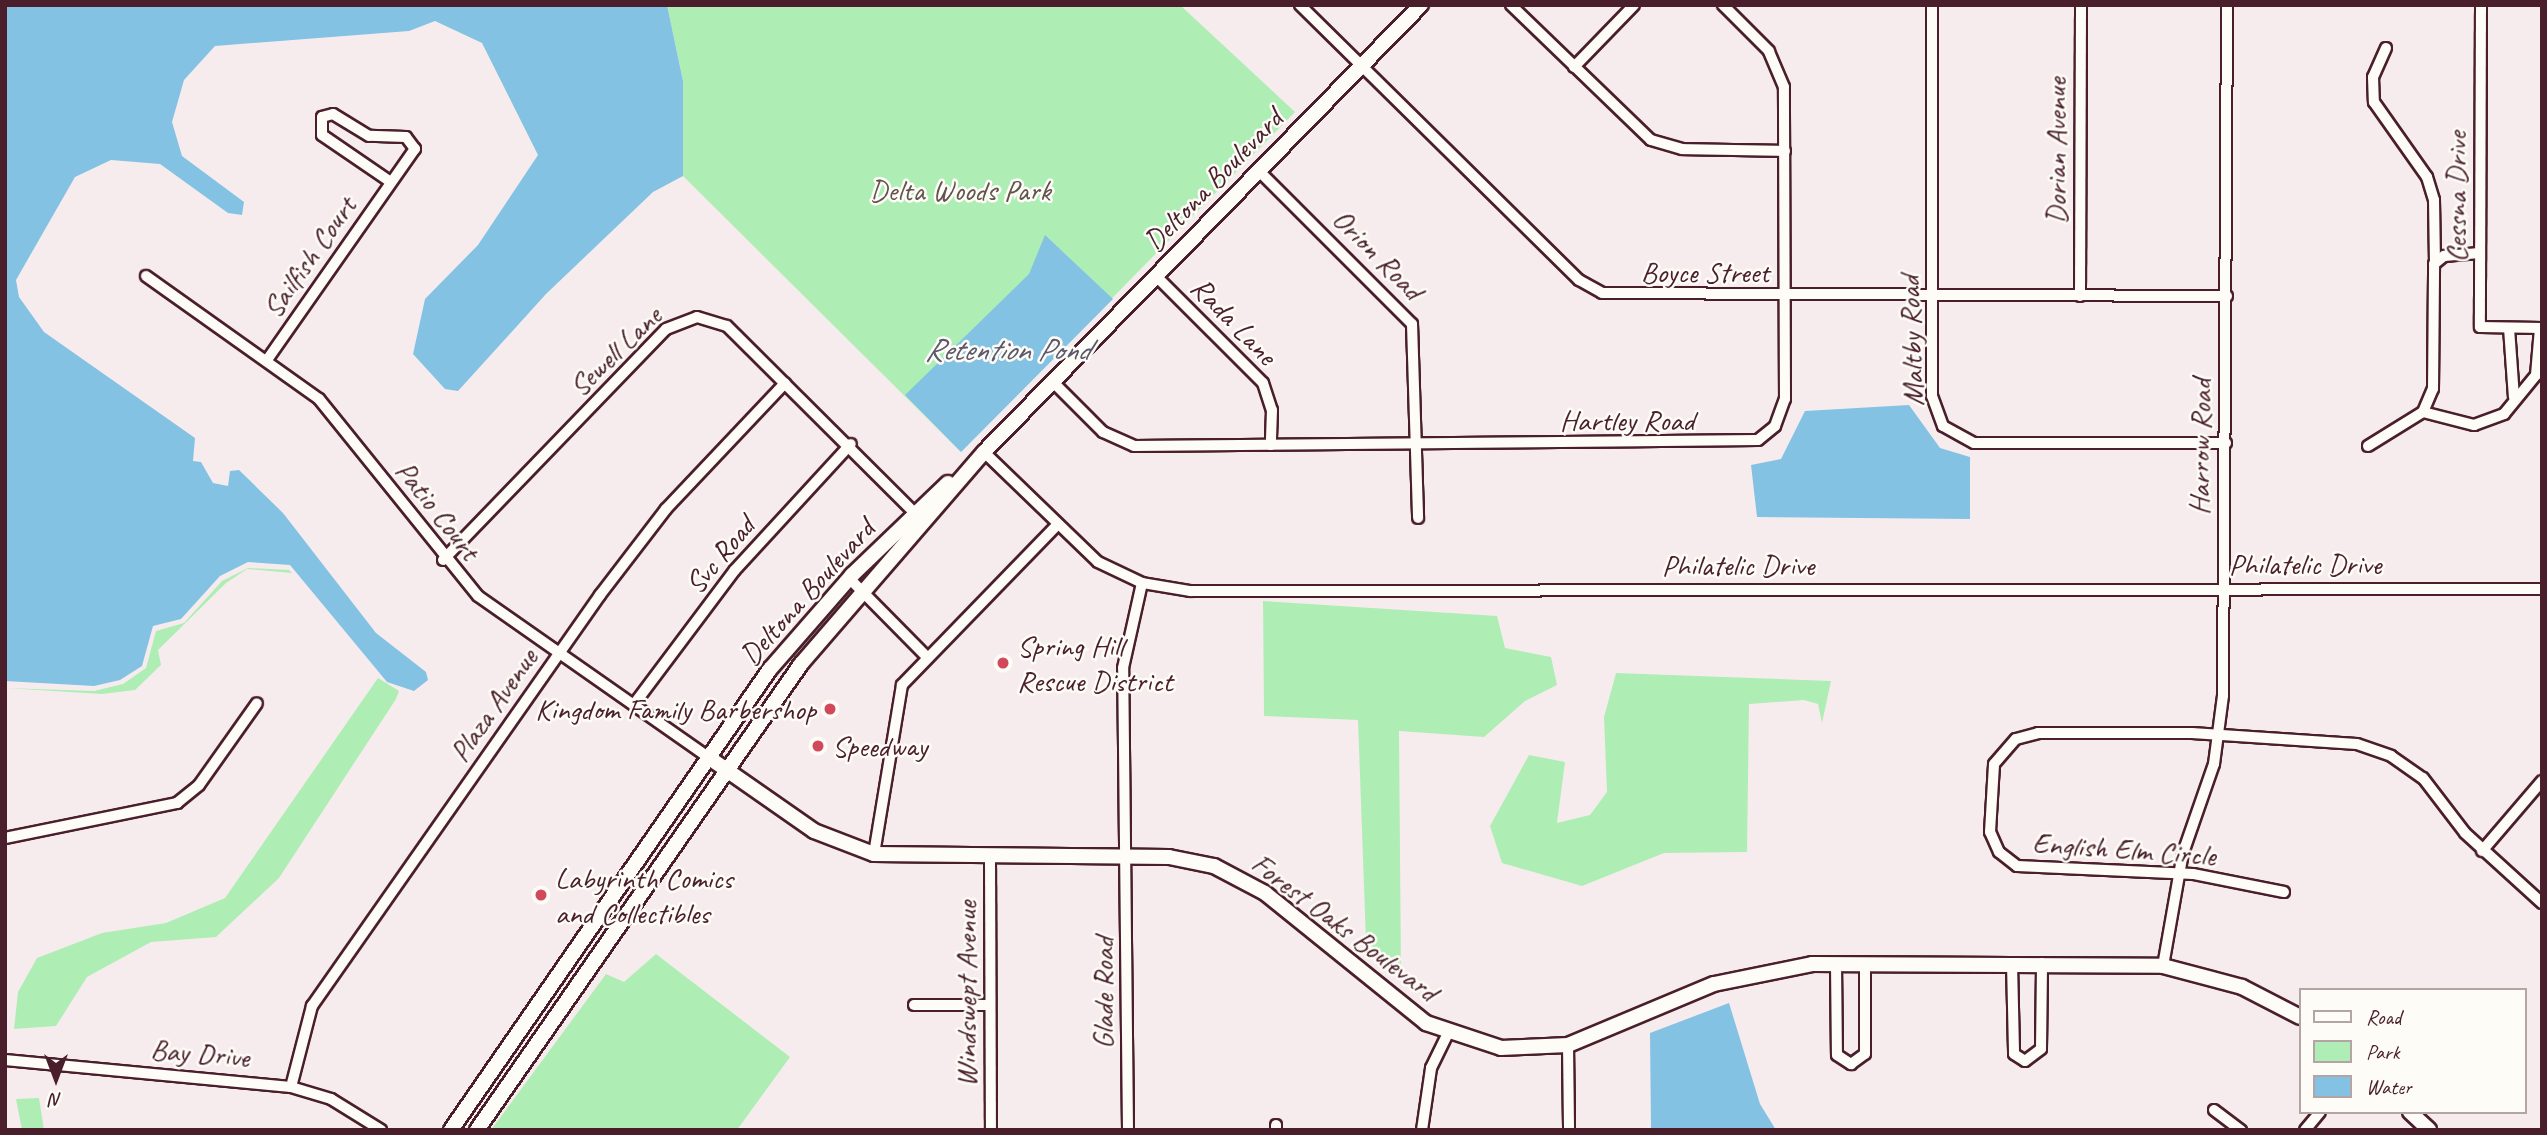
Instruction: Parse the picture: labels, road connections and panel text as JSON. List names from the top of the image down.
{
  "streets": {
    "main road": ["Deltona Boulevard", "Forest Oaks Boulevard"],
    "street": [
      "Dorian Avenue",
      "Cessna Drive",
      "Orion Road",
      "Sailfish Court",
      "Boyce Street",
      "Rada Lane",
      "Maltby Road",
      "Sewell Lane",
      "Hartley Road",
      "Harrow Road",
      "Patio Court",
      "Svc Road",
      "Philatelic Drive",
      "Plaza Avenue",
      "English Elm Circle",
      "Glade Road",
      "Windswept Avenue",
      "Bay Drive"
    ]
  },
  "crossings": [
    ["Dorian Avenue", "Boyce Street"],
    ["Deltona Boulevard", "Orion Road"],
    ["Deltona Boulevard", "Boyce Street"],
    ["Deltona Boulevard", "Rada Lane"],
    ["Deltona Boulevard", "Sewell Lane"],
    ["Deltona Boulevard", "Hartley Road"],
    ["Deltona Boulevard", "Patio Court"],
    ["Deltona Boulevard", "Philatelic Drive"],
    ["Deltona Boulevard", "Forest Oaks Boulevard"],
    ["Orion Road", "Hartley Road"],
    ["Sailfish Court", "Patio Court"],
    ["Boyce Street", "Maltby Road"],
    ["Boyce Street", "Hartley Road"],
    ["Boyce Street", "Harrow Road"],
    ["Rada Lane", "Hartley Road"],
    ["Maltby Road", "Harrow Road"],
    ["Sewell Lane", "Patio Court"],
    ["Sewell Lane", "Svc Road"],
    ["Sewell Lane", "Plaza Avenue"],
    ["Harrow Road", "Philatelic Drive"],
    ["Harrow Road", "English Elm Circle"],
    ["Harrow Road", "Forest Oaks Boulevard"],
    ["Patio Court", "Svc Road"],
    ["Patio Court", "Plaza Avenue"],
    ["Patio Court", "Forest Oaks Boulevard"],
    ["Philatelic Drive", "Glade Road"],
    ["Plaza Avenue", "Bay Drive"],
    ["Forest Oaks Boulevard", "Glade Road"],
    ["Forest Oaks Boulevard", "Windswept Avenue"]
  ],
  "water": ["Retention Pond"],
  "parks": ["Delta Woods Park"],
  "places": [
    "Spring Hill Rescue District",
    "Kingdom Family Barbershop",
    "Speedway",
    "Labyrinth Comics and Collectibles"
  ],
  "legend": ["Road", "Park", "Water"],
  "north": "bottom"
}
